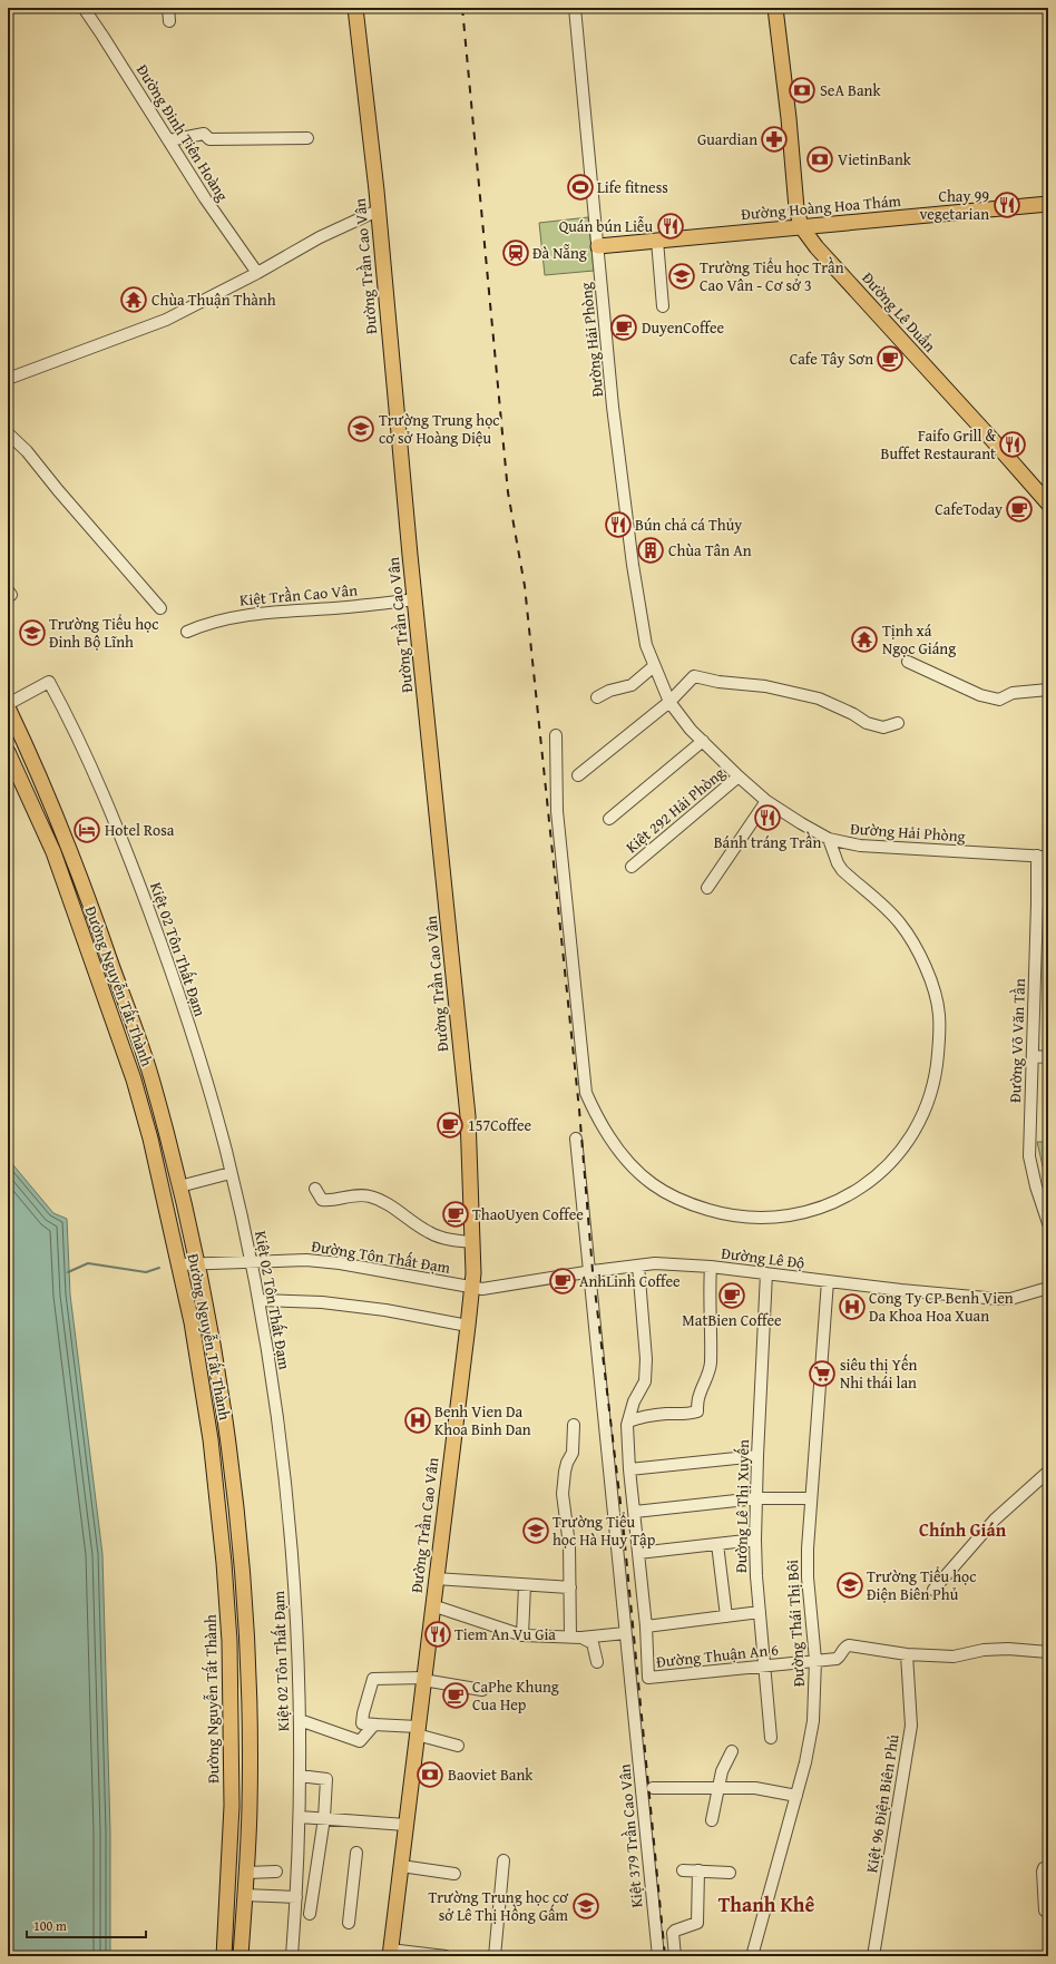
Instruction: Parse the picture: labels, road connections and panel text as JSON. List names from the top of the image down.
{
  "streets": {
    "main road": [
      "Đường Hoàng Hoa Thám",
      "Đường Trần Cao Vân",
      "Đường Lê Duẩn",
      "Đường Nguyễn Tất Thành"
    ],
    "street": [
      "Đường Đinh Tiên Hoàng",
      "Đường Hải Phòng",
      "Kiệt Trần Cao Vân",
      "Kiệt 292 Hải Phòng",
      "Kiệt 02 Tôn Thất Đạm",
      "Đường Võ Văn Tần",
      "Đường Tôn Thất Đạm",
      "Đường Lê Độ",
      "Đường Lê Thị Xuyến",
      "Đường Thái Thị Bôi",
      "Đường Thuận An 6",
      "Kiệt 96 Điện Biên Phủ",
      "Kiệt 379 Trần Cao Vân"
    ]
  },
  "crossings": [
    ["Đường Hoàng Hoa Thám", "Đường Lê Duẩn"],
    ["Đường Hoàng Hoa Thám", "Đường Hải Phòng"],
    ["Đường Trần Cao Vân", "Kiệt Trần Cao Vân"],
    ["Đường Trần Cao Vân", "Đường Tôn Thất Đạm"],
    ["Đường Trần Cao Vân", "Đường Lê Độ"],
    ["Đường Hải Phòng", "Kiệt 292 Hải Phòng"],
    ["Đường Hải Phòng", "Đường Võ Văn Tần"],
    ["Kiệt 02 Tôn Thất Đạm", "Đường Nguyễn Tất Thành"],
    ["Kiệt 02 Tôn Thất Đạm", "Đường Tôn Thất Đạm"],
    ["Đường Nguyễn Tất Thành", "Đường Tôn Thất Đạm"],
    ["Đường Tôn Thất Đạm", "Đường Lê Độ"],
    ["Đường Lê Độ", "Đường Lê Thị Xuyến"],
    ["Đường Lê Độ", "Đường Thái Thị Bôi"],
    ["Đường Lê Độ", "Kiệt 379 Trần Cao Vân"],
    ["Đường Lê Thị Xuyến", "Đường Thuận An 6"],
    ["Đường Thái Thị Bôi", "Đường Thuận An 6"],
    ["Đường Thuận An 6", "Kiệt 96 Điện Biên Phủ"]
  ],
  "districts": ["Chính Gián", "Thanh Khê"],
  "places": {
    "bank": ["SeA Bank", "VietinBank", "Baoviet Bank"],
    "pharmacy": ["Guardian"],
    "sports": ["Life fitness"],
    "restaurant": [
      "Chay 99 vegetarian",
      "Quán bún Liễu",
      "Faifo Grill & Buffet Restaurant",
      "Bún chả cá Thủy",
      "Bánh tráng Trần",
      "Tiem An Vu Gia"
    ],
    "station": ["Đà Nẵng"],
    "school or university": [
      "Trường Tiểu học Trần Cao Vân - Cơ sở 3",
      "Trường Trung học cơ sở Hoàng Diệu",
      "Trường Tiểu học Đinh Bộ Lĩnh",
      "Trường Tiểu học Hà Huy Tập",
      "Trường Tiểu học Điện Biên Phủ",
      "Trường Trung học cơ sở Lê Thị Hồng Gấm"
    ],
    "temple": ["Chùa Thuận Thành", "Tịnh xá Ngọc Giáng"],
    "cafe": [
      "DuyenCoffee",
      "Cafe Tây Sơn",
      "CafeToday",
      "157Coffee",
      "ThaoUyen Coffee",
      "AnhLinh Coffee",
      "MatBien Coffee",
      "CaPhe Khung Cua Hep"
    ],
    "building": ["Chùa Tân An"],
    "hotel": ["Hotel Rosa"],
    "hospital": ["Cong Ty CP Benh Vien Da Khoa Hoa Xuan", "Benh Vien Da Khoa Binh Dan"],
    "supermarket": ["siêu thị Yến Nhi thái lan"]
  },
  "scale_bar": "100 m"
}
